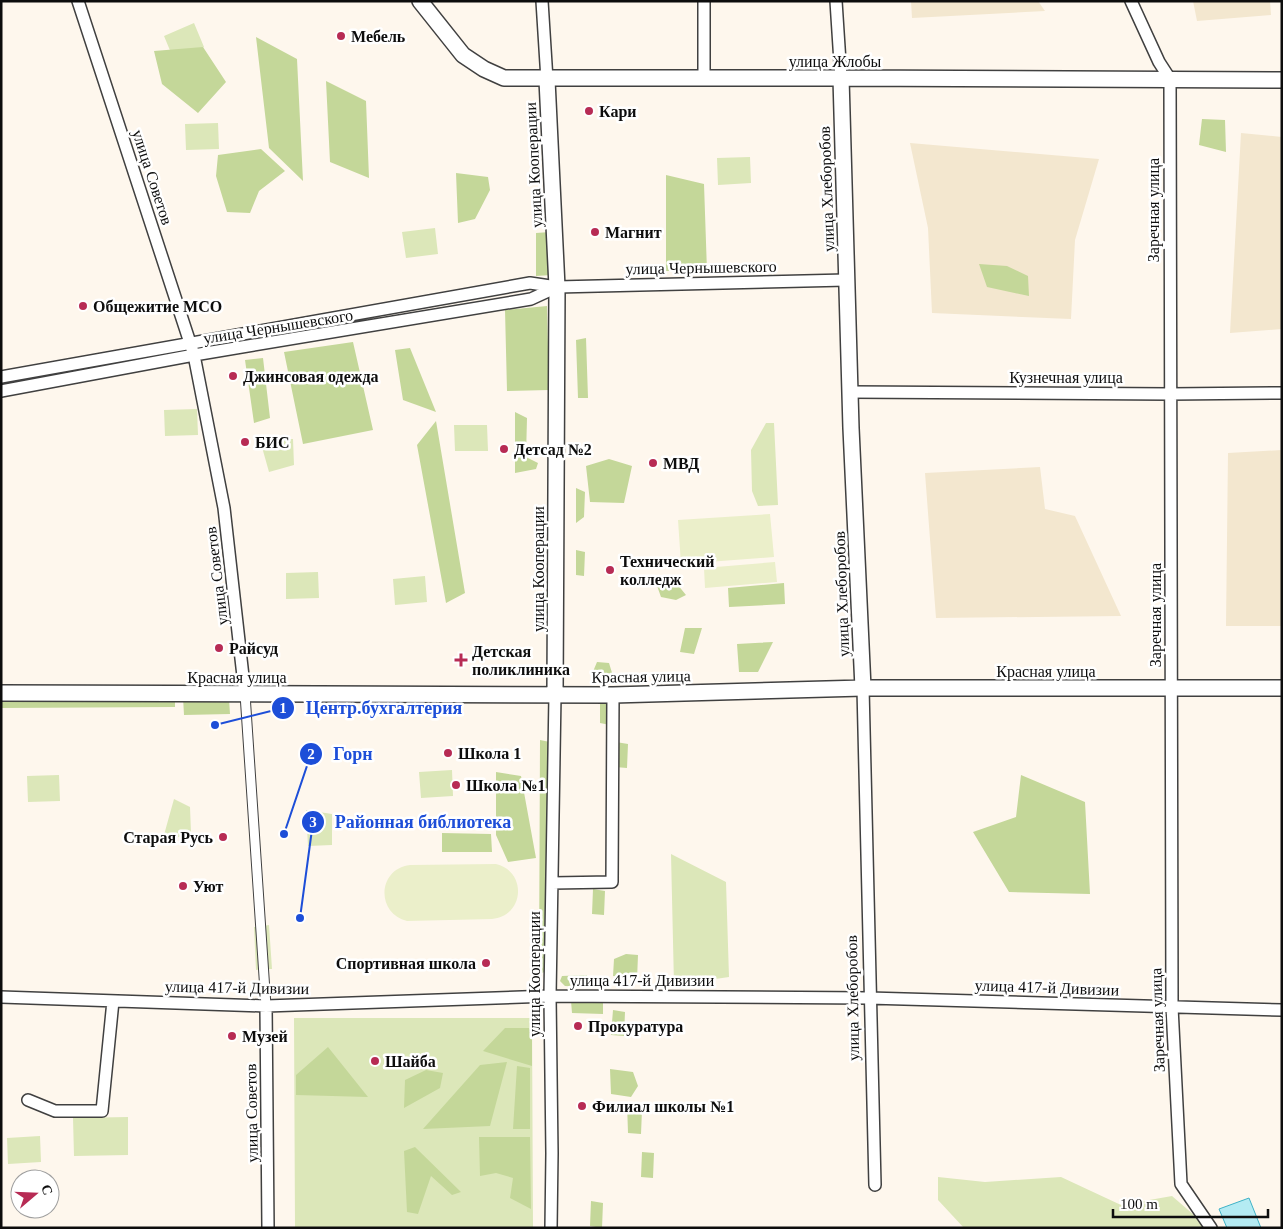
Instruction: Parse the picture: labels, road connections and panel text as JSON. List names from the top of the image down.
{
  "streets": {
    "street": [
      "улица Жлобы",
      "улица Кооперации",
      "улица Советов",
      "улица Хлеборобов",
      "Заречная улица",
      "улица Чернышевского",
      "Кузнечная улица",
      "Красная улица",
      "улица 417-й Дивизии"
    ]
  },
  "crossings": [
    ["улица Жлобы", "улица Кооперации"],
    ["улица Жлобы", "улица Хлеборобов"],
    ["улица Жлобы", "Заречная улица"],
    ["улица Кооперации", "улица Чернышевского"],
    ["улица Кооперации", "Красная улица"],
    ["улица Кооперации", "улица 417-й Дивизии"],
    ["улица Советов", "улица Чернышевского"],
    ["улица Советов", "Красная улица"],
    ["улица Советов", "улица 417-й Дивизии"],
    ["улица Хлеборобов", "улица Чернышевского"],
    ["улица Хлеборобов", "Кузнечная улица"],
    ["улица Хлеборобов", "Красная улица"],
    ["улица Хлеборобов", "улица 417-й Дивизии"],
    ["Заречная улица", "Кузнечная улица"],
    ["Заречная улица", "Красная улица"],
    ["Заречная улица", "улица 417-й Дивизии"]
  ],
  "places": {
    "other": [
      "Мебель",
      "Кари",
      "Магнит",
      "Общежитие МСО",
      "Джинсовая одежда",
      "БИС",
      "Детсад №2",
      "МВД",
      "Технический колледж",
      "Райсуд",
      "Центр.бухгалтерия",
      "Школа 1",
      "Школа №1",
      "Горн",
      "Старая Русь",
      "Уют",
      "Районная библиотека",
      "Спортивная школа",
      "Прокуратура",
      "Музей",
      "Шайба",
      "Филиал школы №1"
    ],
    "health": ["Детская поликлиника"]
  },
  "scale_bar": "100 m",
  "north": "right"
}
